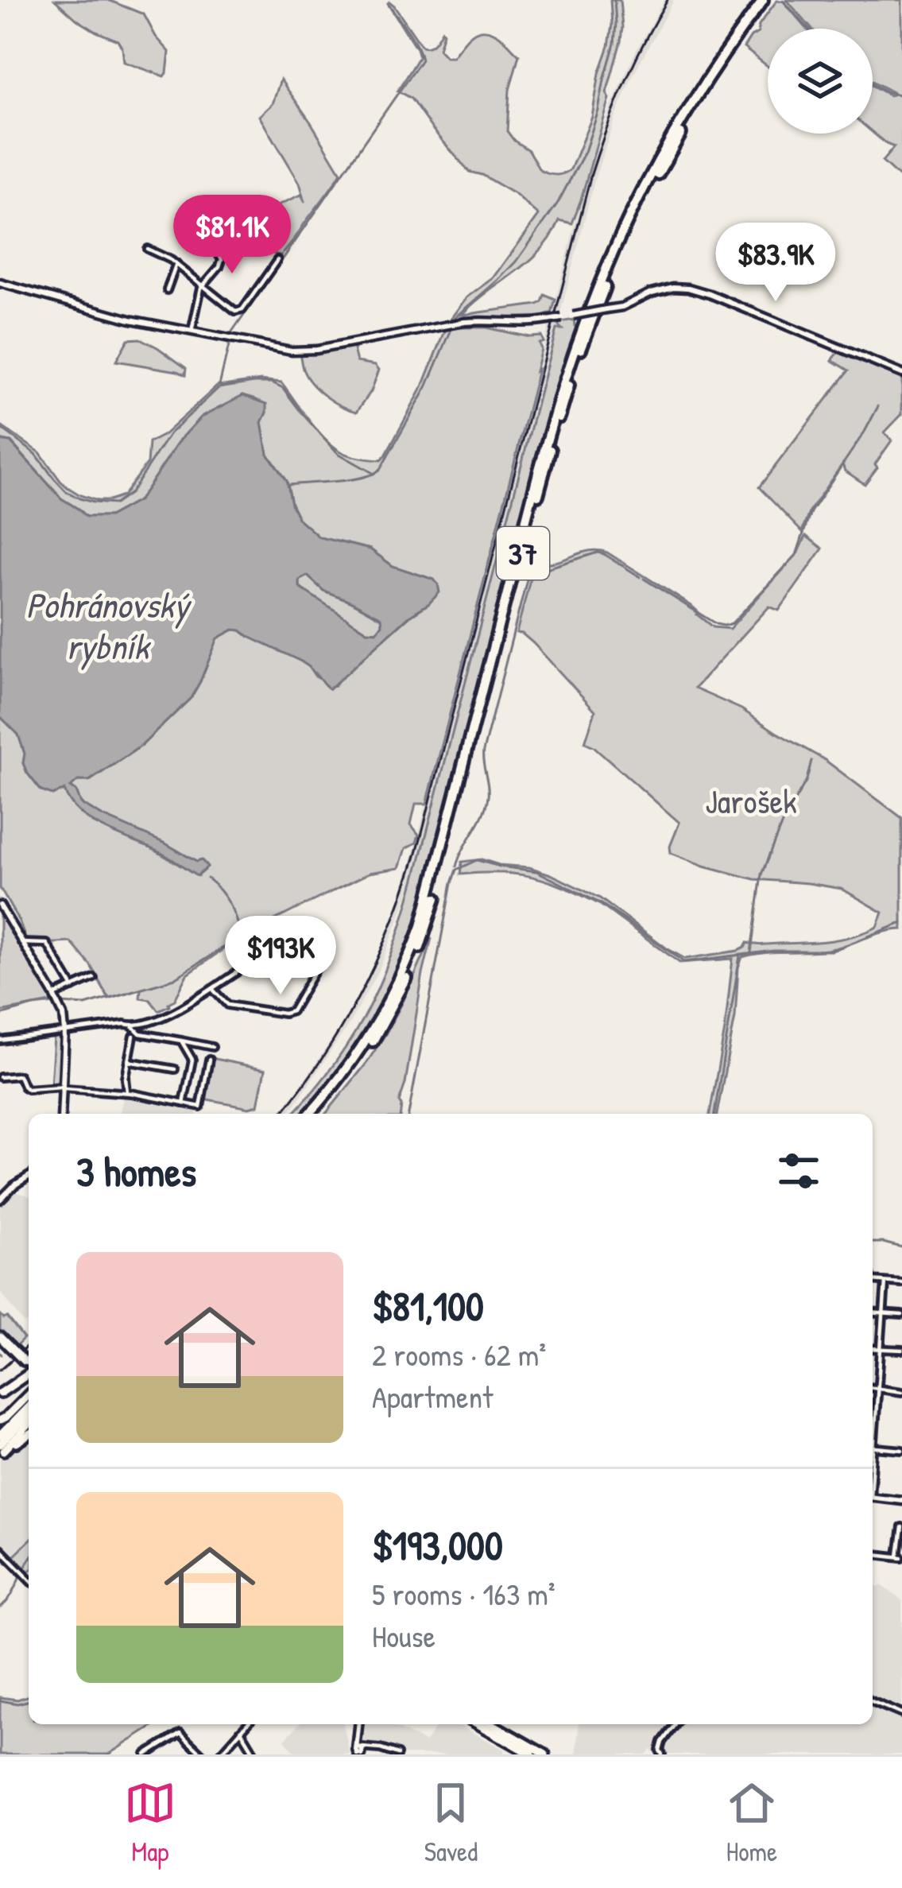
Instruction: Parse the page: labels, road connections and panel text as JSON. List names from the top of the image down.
{
  "streets": {
    "highway": ["37"]
  },
  "water": ["Pohránovský rybník"],
  "parks": ["Jarošek"],
  "page": {
    "price": ["$81.1K", "$83.9K", "$193K"],
    "heading": "3 homes",
    "list": [
      {
        "name": "$81,100",
        "note": "2 rooms · 62 m² · Apartment"
      },
      {
        "name": "$193,000",
        "note": "5 rooms · 163 m² · House"
      }
    ],
    "tabs": ["Map", "Saved", "Home"]
  }
}
